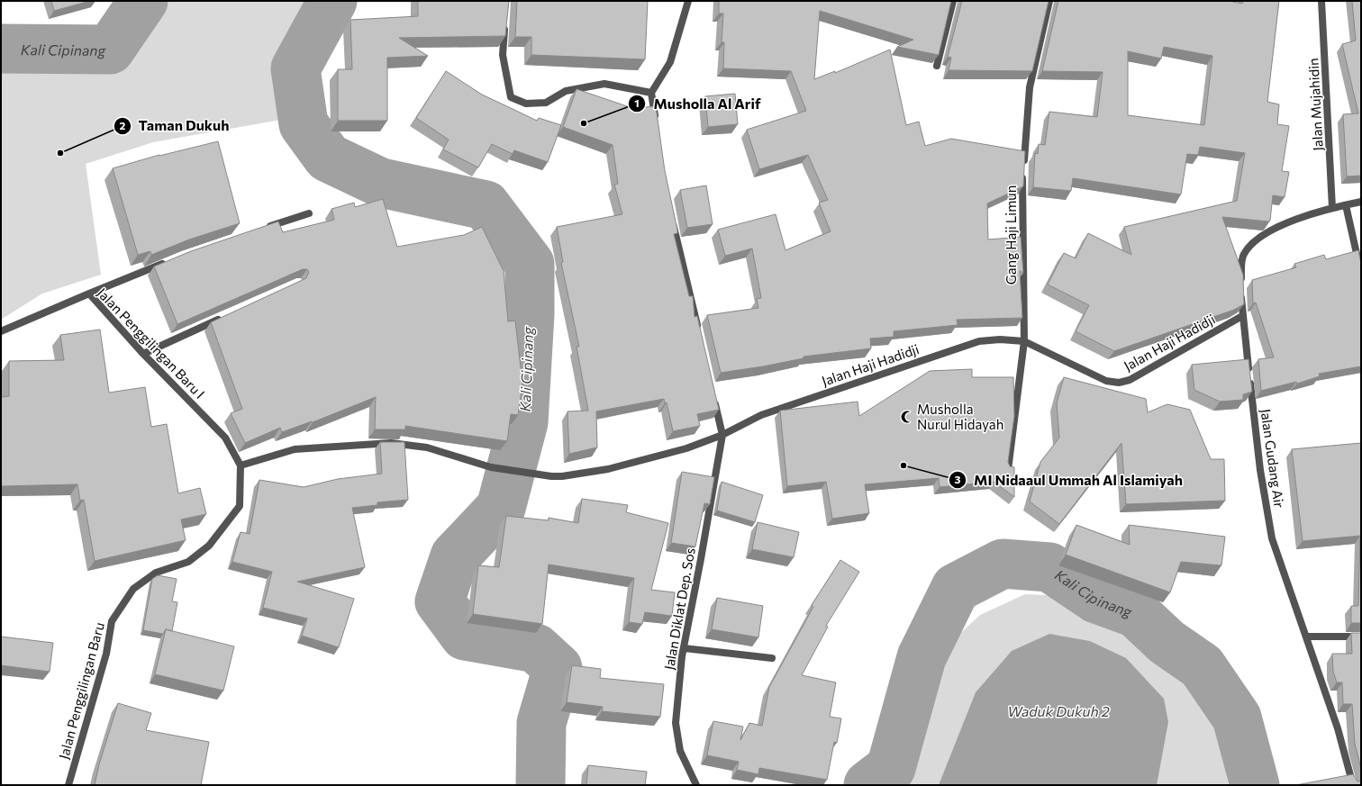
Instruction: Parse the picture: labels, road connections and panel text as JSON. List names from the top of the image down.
{
  "streets": {
    "street": [
      "Jalan Mujahidin",
      "Gang Haji Limun",
      "Jalan Haji Hadidji",
      "Jalan Penggilingan Baru I",
      "Jalan Gudang Air",
      "Jalan Diklat Dep. Sos",
      "Jalan Penggilingan Baru"
    ]
  },
  "crossings": [
    ["Jalan Mujahidin", "Jalan Gudang Air"],
    ["Gang Haji Limun", "Jalan Haji Hadidji"],
    ["Jalan Haji Hadidji", "Jalan Penggilingan Baru I"],
    ["Jalan Haji Hadidji", "Jalan Gudang Air"],
    ["Jalan Haji Hadidji", "Jalan Diklat Dep. Sos"],
    ["Jalan Haji Hadidji", "Jalan Penggilingan Baru"],
    ["Jalan Penggilingan Baru I", "Jalan Penggilingan Baru"]
  ],
  "water": ["Kali Cipinang", "Waduk Dukuh 2"],
  "places": {
    "other": ["Musholla Al Arif", "Taman Dukuh", "MI Nidaaul Ummah Al Islamiyah"],
    "mosque": ["Musholla Nurul Hidayah"]
  }
}
